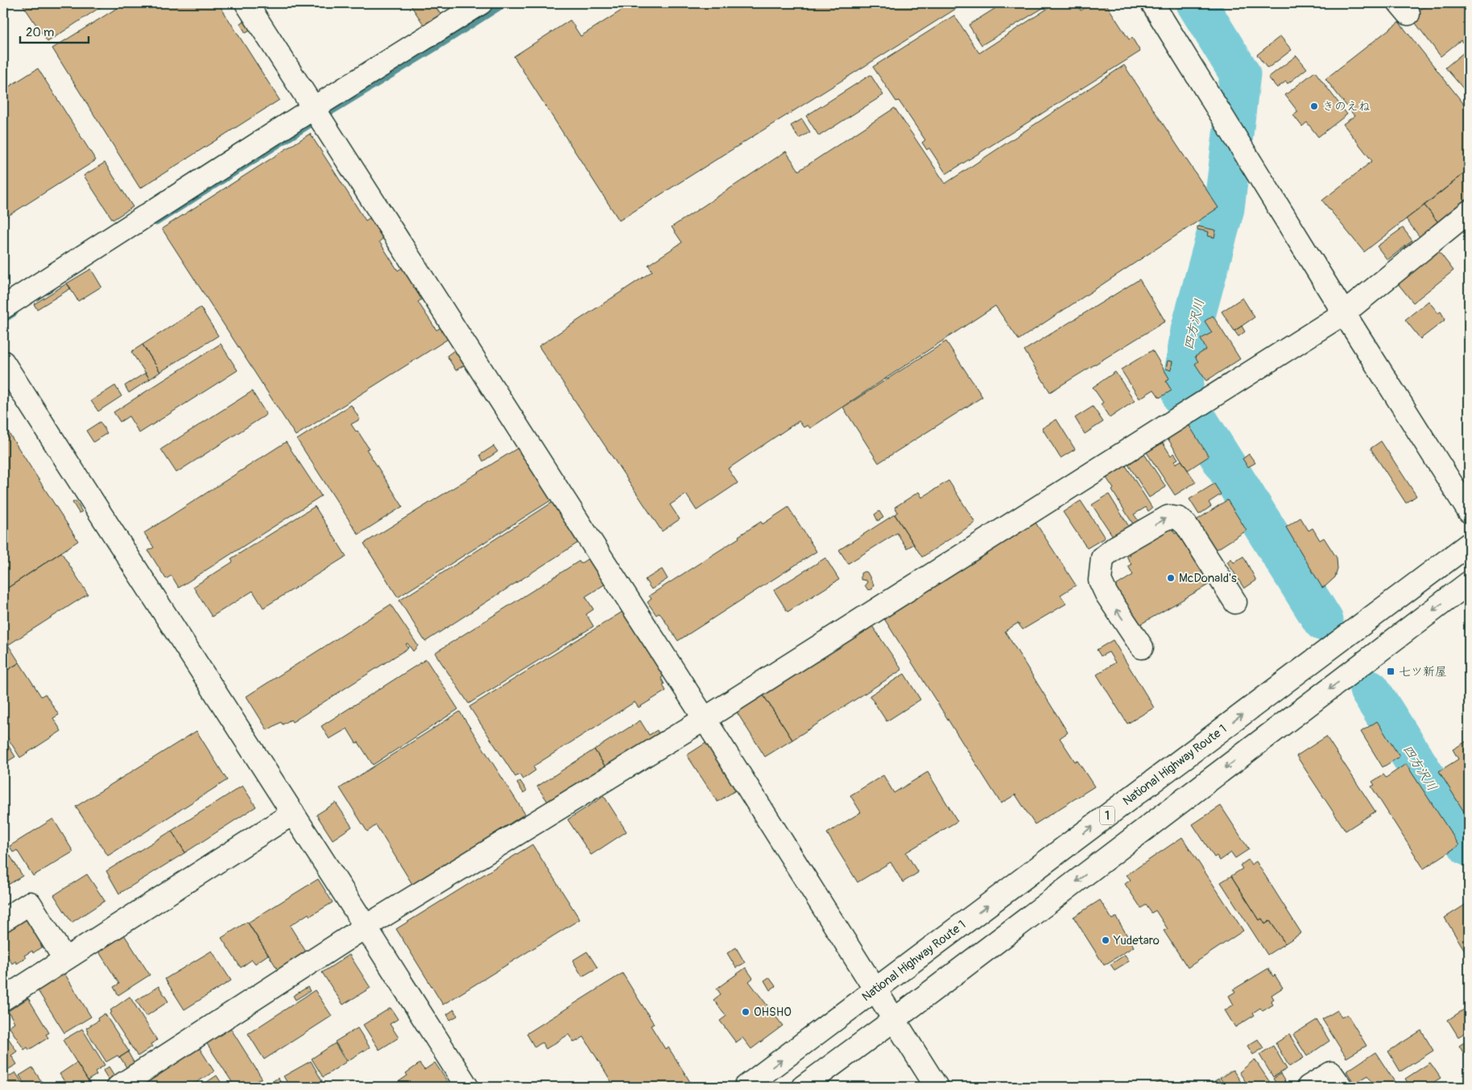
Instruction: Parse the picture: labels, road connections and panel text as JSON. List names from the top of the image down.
{
  "streets": {
    "main road": ["National Highway Route 1", "1"]
  },
  "water": ["四方沢川"],
  "places": {
    "other": [
      "きのえね",
      "McDonald's",
      "Yudetaro",
      "OHSHO"
    ],
    "transit": ["七ツ新屋"]
  },
  "scale_bar": "20 m"
}
